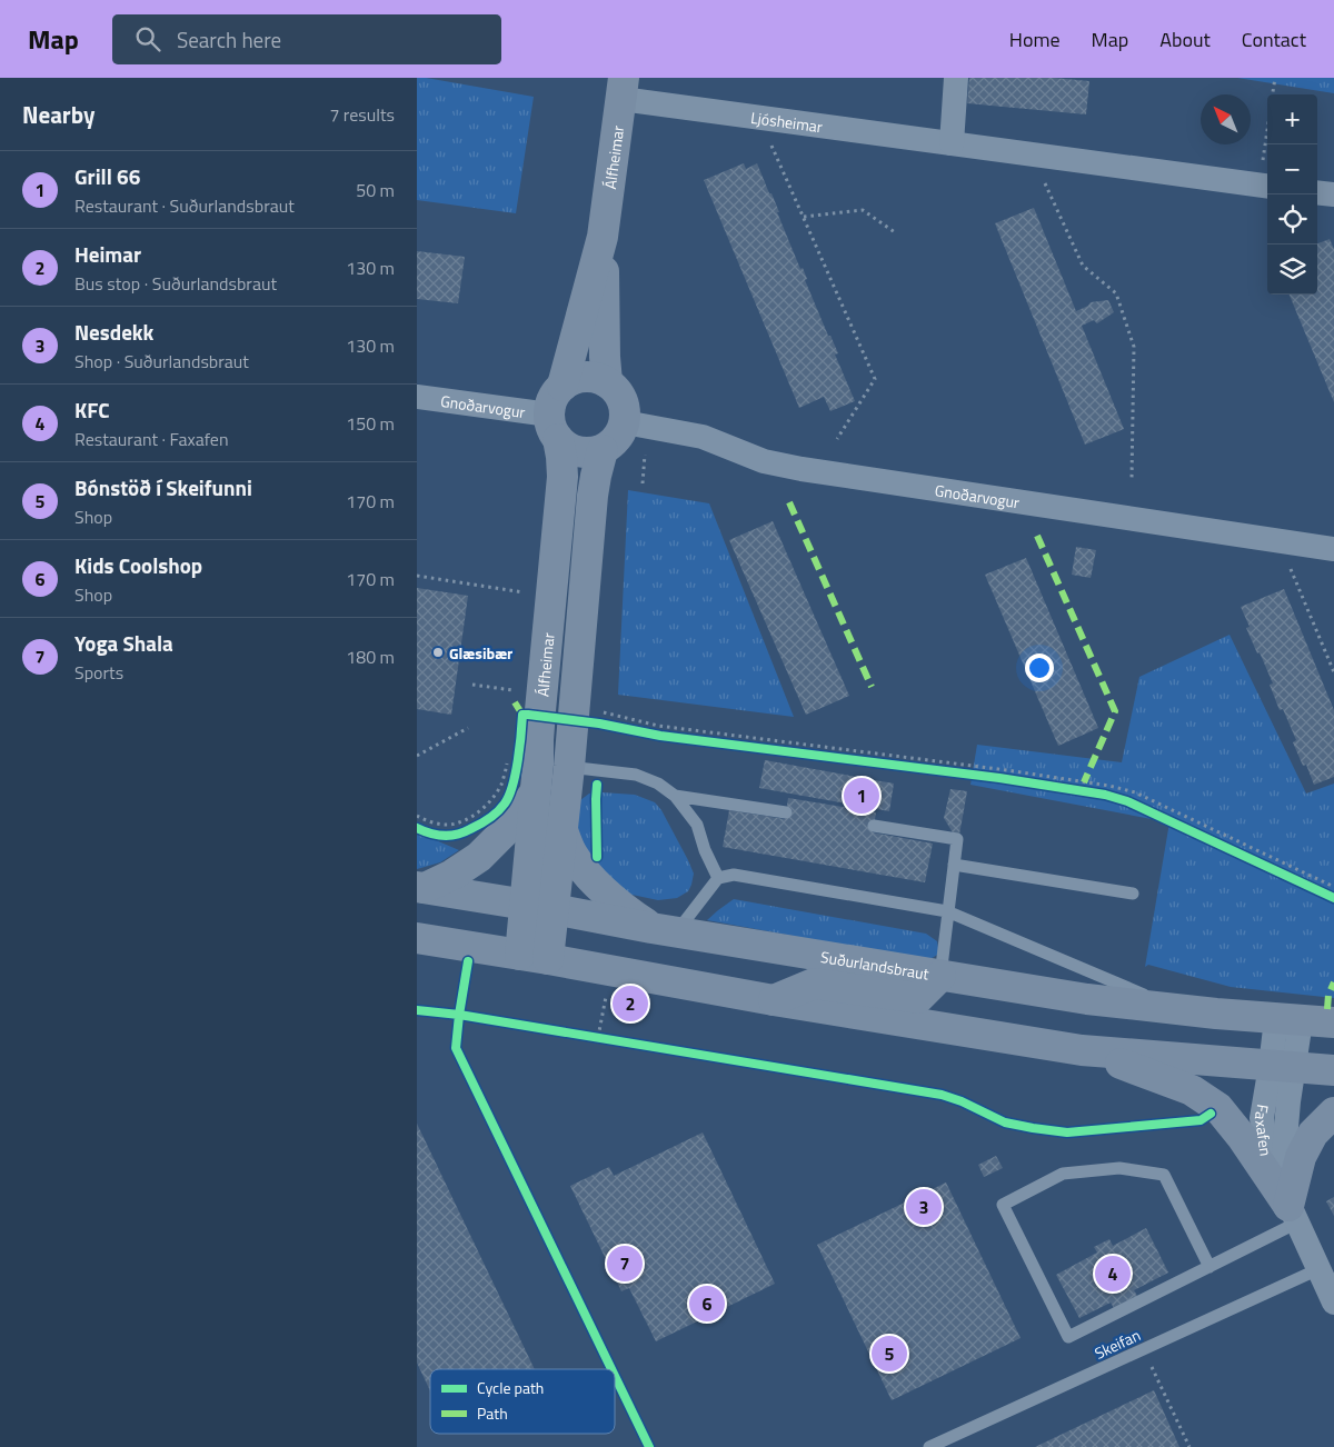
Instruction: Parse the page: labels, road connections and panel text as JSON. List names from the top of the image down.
{
  "streets": {
    "main road": ["Álfheimar", "Suðurlandsbraut"],
    "street": ["Ljósheimar", "Gnoðarvogur", "Faxafen"],
    "lane": ["Skeifan"]
  },
  "crossings": [
    ["Ljósheimar", "Álfheimar"],
    ["Álfheimar", "Gnoðarvogur"],
    ["Álfheimar", "Suðurlandsbraut"],
    ["Suðurlandsbraut", "Faxafen"],
    ["Faxafen", "Skeifan"]
  ],
  "places": ["Glæsibær"],
  "legend": ["Cycle path", "Path"],
  "north": "top left",
  "page": {
    "header": "Map",
    "search": "Search here",
    "nav": [
      "Home",
      "Map",
      "About",
      "Contact"
    ],
    "heading": ["Nearby", "7 results"],
    "map_buttons": ["+", "−"],
    "list": [
      {
        "mark": "1",
        "name": "Grill 66",
        "note": "Restaurant · Suðurlandsbraut",
        "value": "50 m"
      },
      {
        "mark": "2",
        "name": "Heimar",
        "note": "Bus stop · Suðurlandsbraut",
        "value": "130 m"
      },
      {
        "mark": "3",
        "name": "Nesdekk",
        "note": "Shop · Suðurlandsbraut",
        "value": "130 m"
      },
      {
        "mark": "4",
        "name": "KFC",
        "note": "Restaurant · Faxafen",
        "value": "150 m"
      },
      {
        "mark": "5",
        "name": "Bónstöð í Skeifunni",
        "note": "Shop",
        "value": "170 m"
      },
      {
        "mark": "6",
        "name": "Kids Coolshop",
        "note": "Shop",
        "value": "170 m"
      },
      {
        "mark": "7",
        "name": "Yoga Shala",
        "note": "Sports",
        "value": "180 m"
      }
    ],
    "pins": [
      "1",
      "2",
      "3",
      "7",
      "4",
      "6",
      "5"
    ]
  }
}
